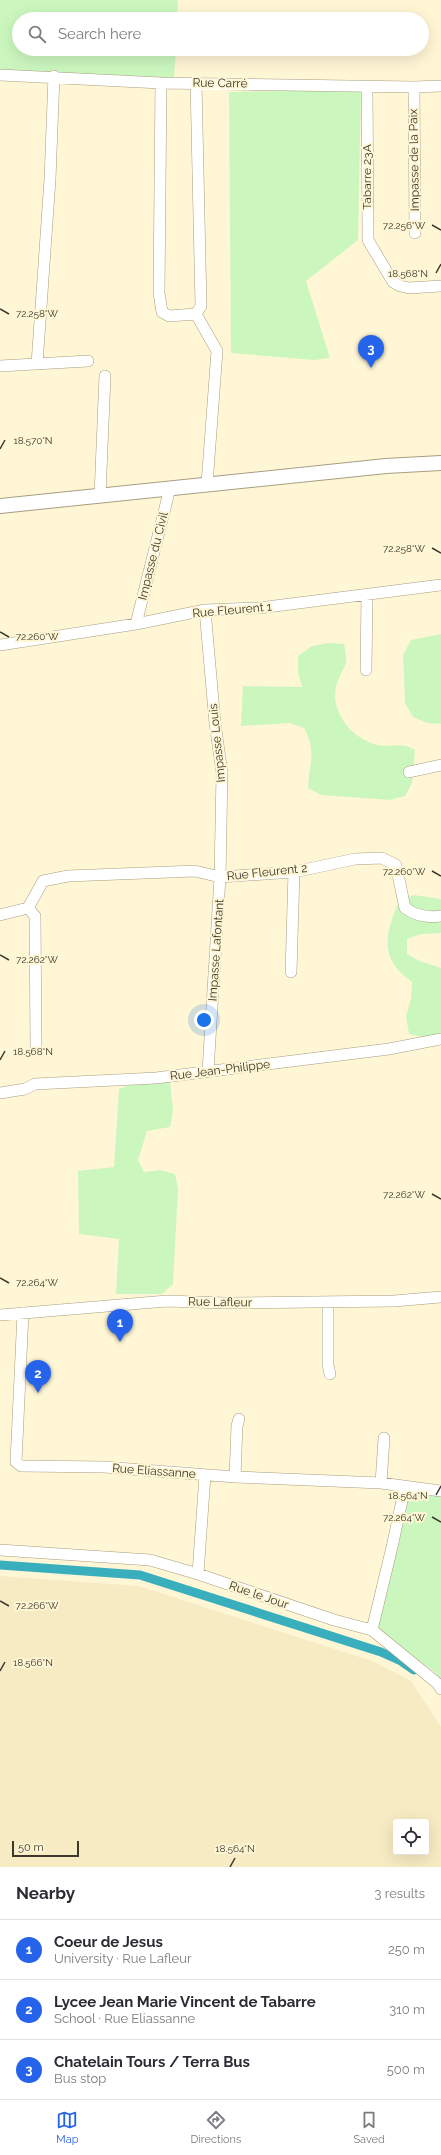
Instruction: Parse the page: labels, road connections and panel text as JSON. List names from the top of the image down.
{
  "streets": {
    "street": [
      "Rue Carré",
      "Impasse de la Paix",
      "Tabarre 23A",
      "Impasse du Civil",
      "Rue Fleurent 1",
      "Impasse Louis",
      "Rue Fleurent 2",
      "Impasse Lafontant",
      "Rue Jean-Philippe",
      "Rue Lafleur",
      "Rue Eliassanne",
      "Rue le Jour"
    ]
  },
  "crossings": [
    ["Rue Carré", "Impasse de la Paix"],
    ["Rue Carré", "Tabarre 23A"],
    ["Impasse du Civil", "Rue Fleurent 1"],
    ["Rue Fleurent 1", "Impasse Louis"],
    ["Impasse Louis", "Rue Fleurent 2"],
    ["Impasse Louis", "Impasse Lafontant"],
    ["Rue Fleurent 2", "Impasse Lafontant"],
    ["Impasse Lafontant", "Rue Jean-Philippe"],
    ["Rue Lafleur", "Rue Eliassanne"]
  ],
  "scale_bar": "50 m",
  "page": {
    "search": "Search here",
    "pins": ["3", "1", "2"],
    "scale": "50 m",
    "heading": ["Nearby", "3 results"],
    "list": [
      {
        "mark": "1",
        "name": "Coeur de Jesus",
        "note": "University · Rue Lafleur",
        "value": "250 m"
      },
      {
        "mark": "2",
        "name": "Lycee Jean Marie Vincent de Tabarre",
        "note": "School · Rue Eliassanne",
        "value": "310 m"
      },
      {
        "mark": "3",
        "name": "Chatelain Tours / Terra Bus",
        "note": "Bus stop",
        "value": "500 m"
      }
    ],
    "nav": ["Map", "Directions", "Saved"]
  },
  "coordinates": [
    "72.256°W",
    "18.568°N",
    "72.258°W",
    "18.570°N",
    "72.260°W",
    "72.262°W",
    "72.264°W",
    "18.564°N",
    "72.266°W",
    "18.566°N"
  ]
}
